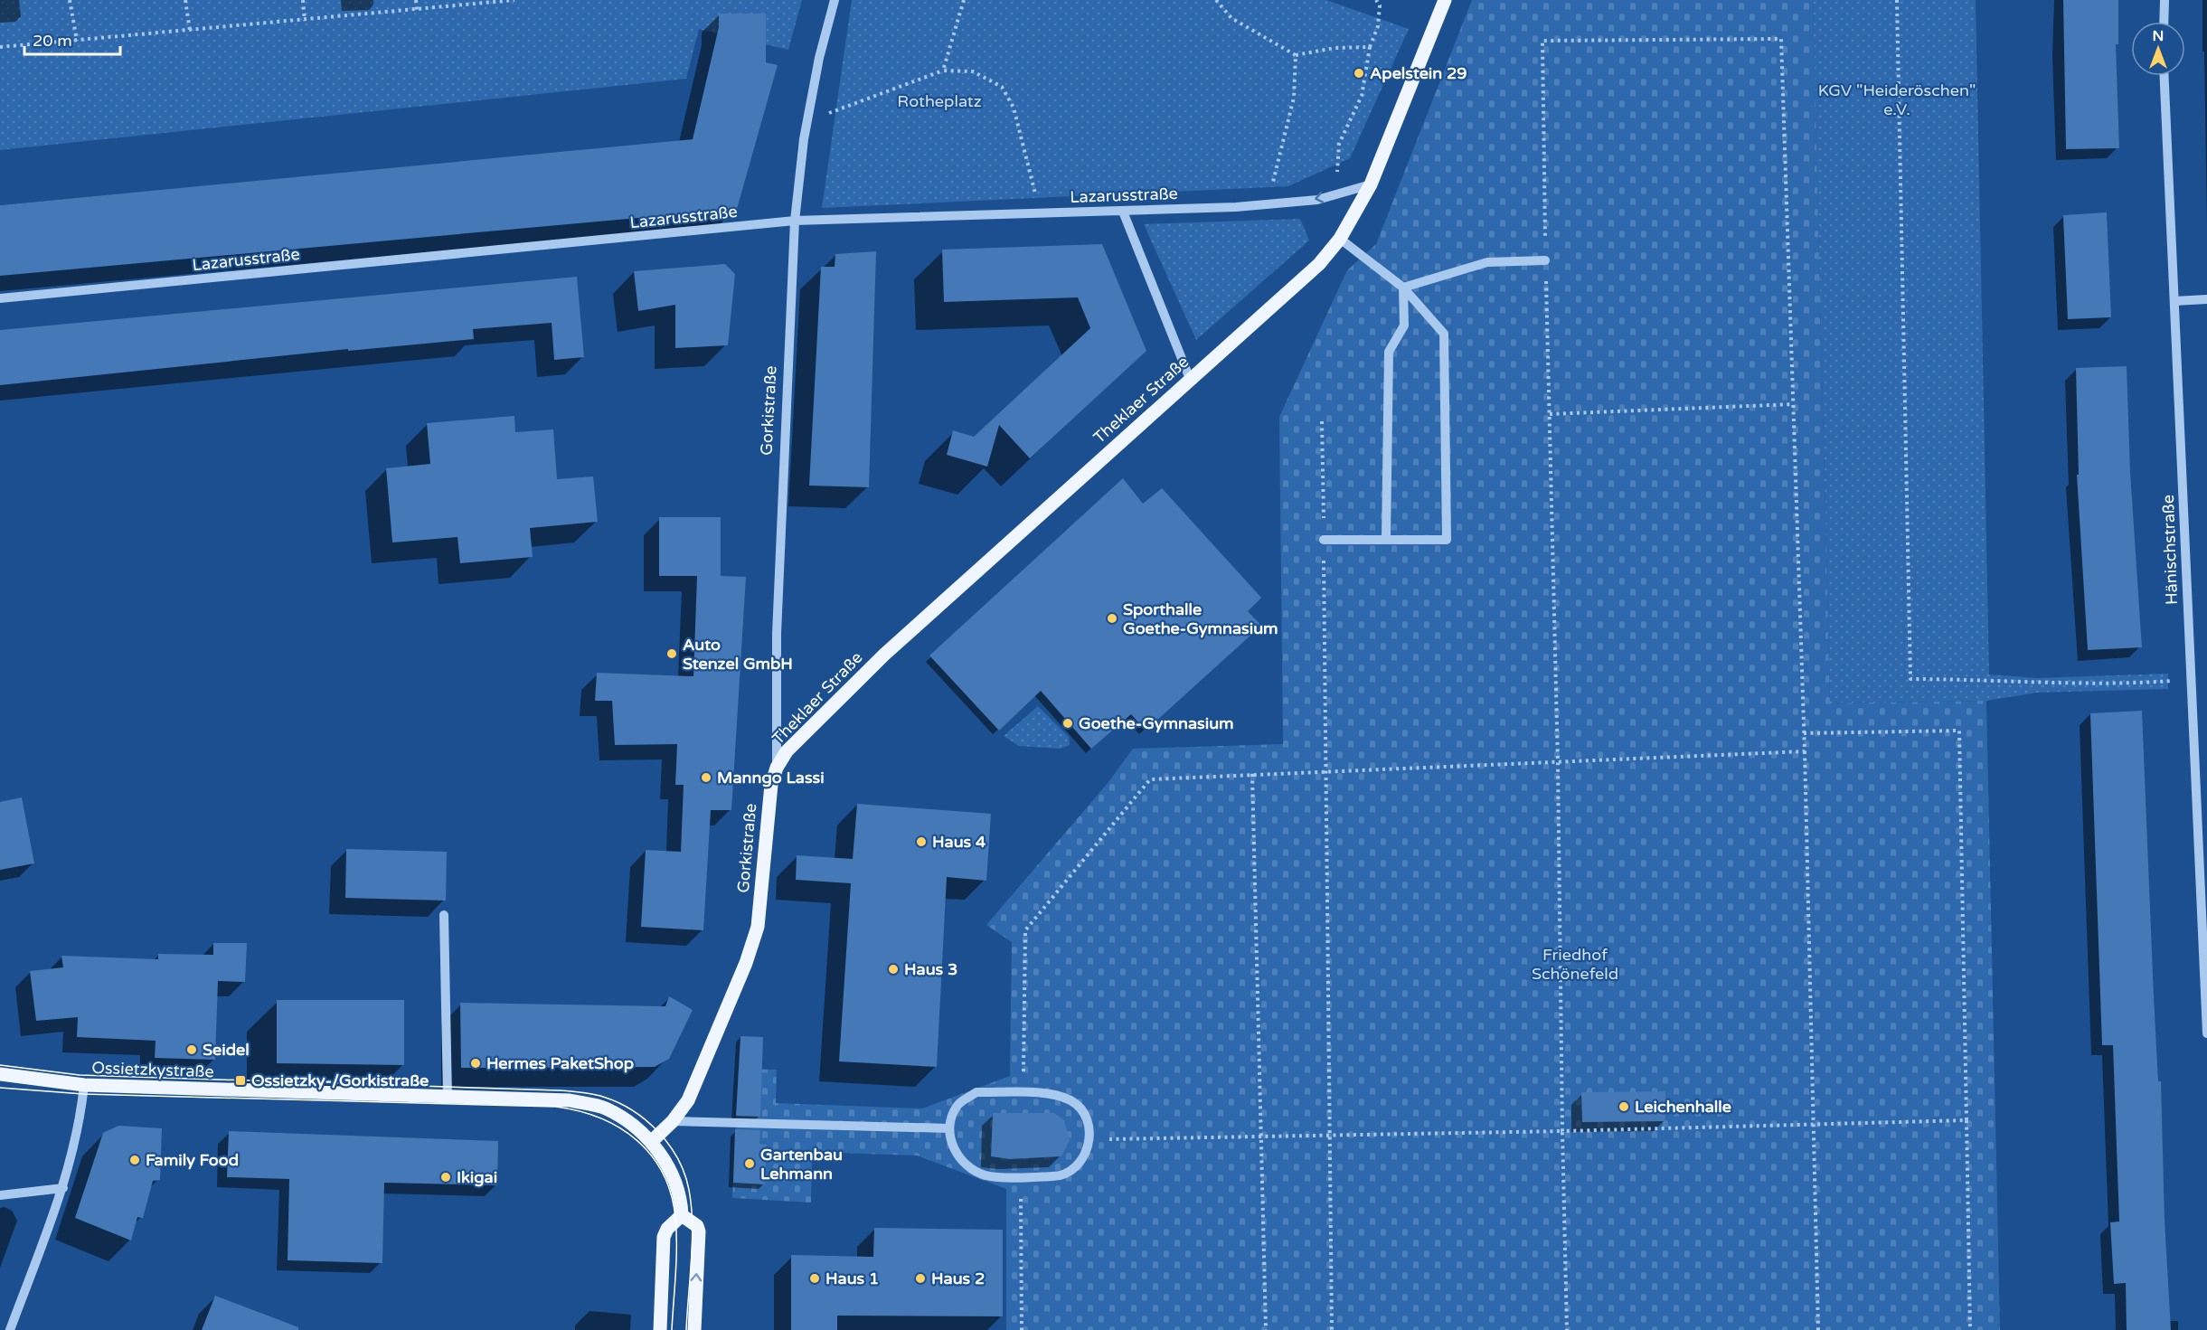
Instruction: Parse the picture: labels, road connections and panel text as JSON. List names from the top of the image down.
{
  "streets": {
    "main road": ["Theklaer Straße", "Gorkistraße", "Ossietzkystraße"],
    "street": ["Lazarusstraße", "Hänischstraße"]
  },
  "crossings": [
    ["Lazarusstraße", "Theklaer Straße"],
    ["Lazarusstraße", "Gorkistraße"],
    ["Theklaer Straße", "Gorkistraße"],
    ["Gorkistraße", "Ossietzkystraße"]
  ],
  "parks": ["KGV \"Heideröschen\" e.V.", "Rotheplatz", "Friedhof Schönefeld"],
  "places": {
    "other": [
      "Apelstein 29",
      "Sporthalle Goethe-Gymnasium",
      "Auto Stenzel GmbH",
      "Goethe-Gymnasium",
      "Manngo Lassi",
      "Haus 4",
      "Haus 3",
      "Seidel",
      "Hermes PaketShop",
      "Leichenhalle",
      "Family Food",
      "Gartenbau Lehmann",
      "Ikigai",
      "Haus 1",
      "Haus 2"
    ],
    "transit": ["Ossietzky-/Gorkistraße"]
  },
  "scale_bar": "20 m",
  "north": "top"
}
